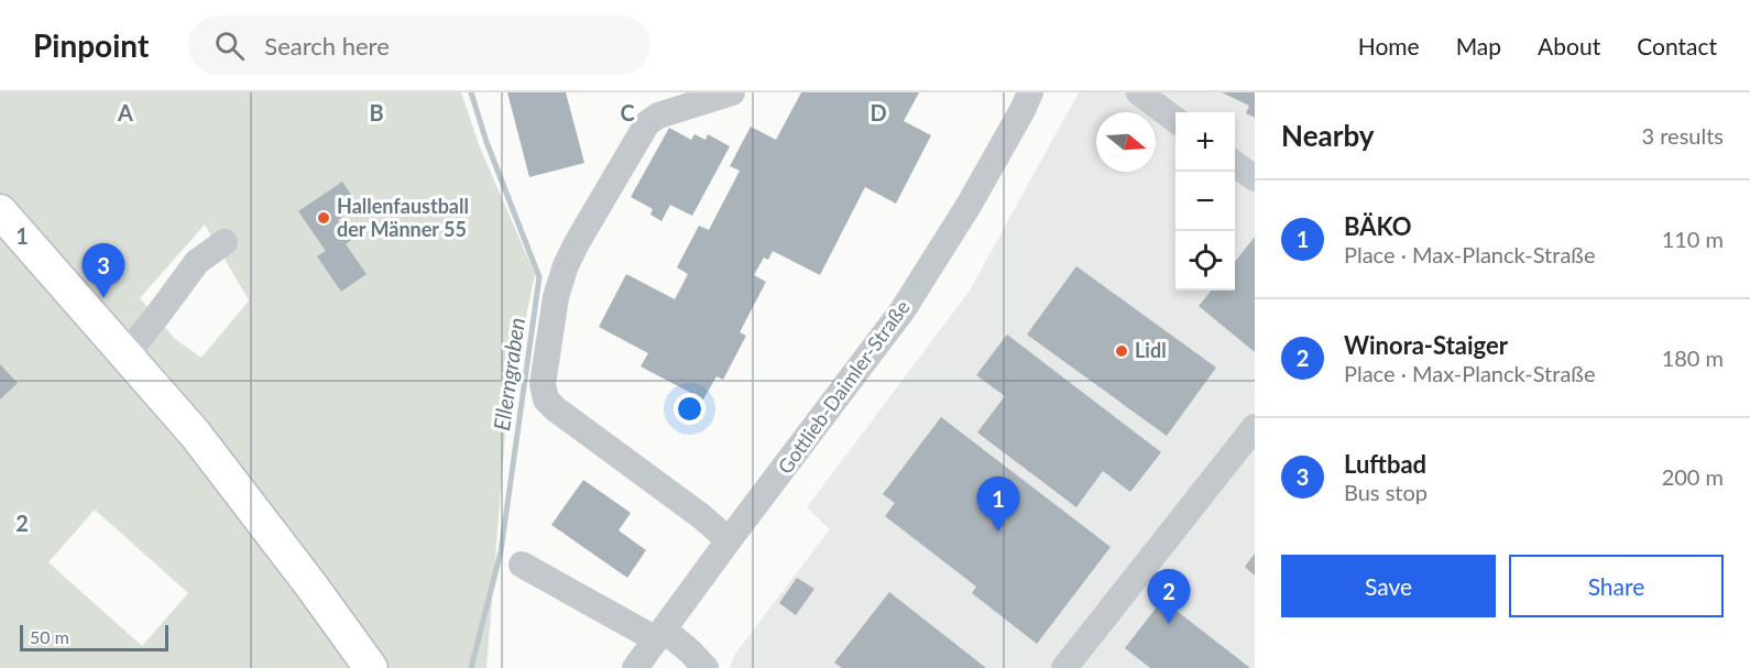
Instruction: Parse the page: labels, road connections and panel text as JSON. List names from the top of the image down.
{
  "streets": {
    "street": ["Gottlieb-Daimler-Straße"]
  },
  "water": ["Ellerngraben"],
  "places": ["Hallenfaustball der Männer 55", "Lidl"],
  "scale_bar": "50 m",
  "north": "right",
  "page": {
    "header": "Pinpoint",
    "search": "Search here",
    "nav": [
      "Home",
      "Map",
      "About",
      "Contact"
    ],
    "heading": ["Nearby", "3 results"],
    "map_buttons": ["+", "−"],
    "list": [
      {
        "mark": "1",
        "name": "BÄKO",
        "note": "Place · Max-Planck-Straße",
        "value": "110 m"
      },
      {
        "mark": "2",
        "name": "Winora-Staiger",
        "note": "Place · Max-Planck-Straße",
        "value": "180 m"
      },
      {
        "mark": "3",
        "name": "Luftbad",
        "note": "Bus stop",
        "value": "200 m"
      }
    ],
    "pins": ["3", "1", "2"],
    "buttons": ["Save", "Share"],
    "scale": "50 m"
  },
  "grid": {
    "columns": [
      "A",
      "B",
      "C",
      "D"
    ],
    "rows": ["1", "2"]
  }
}
